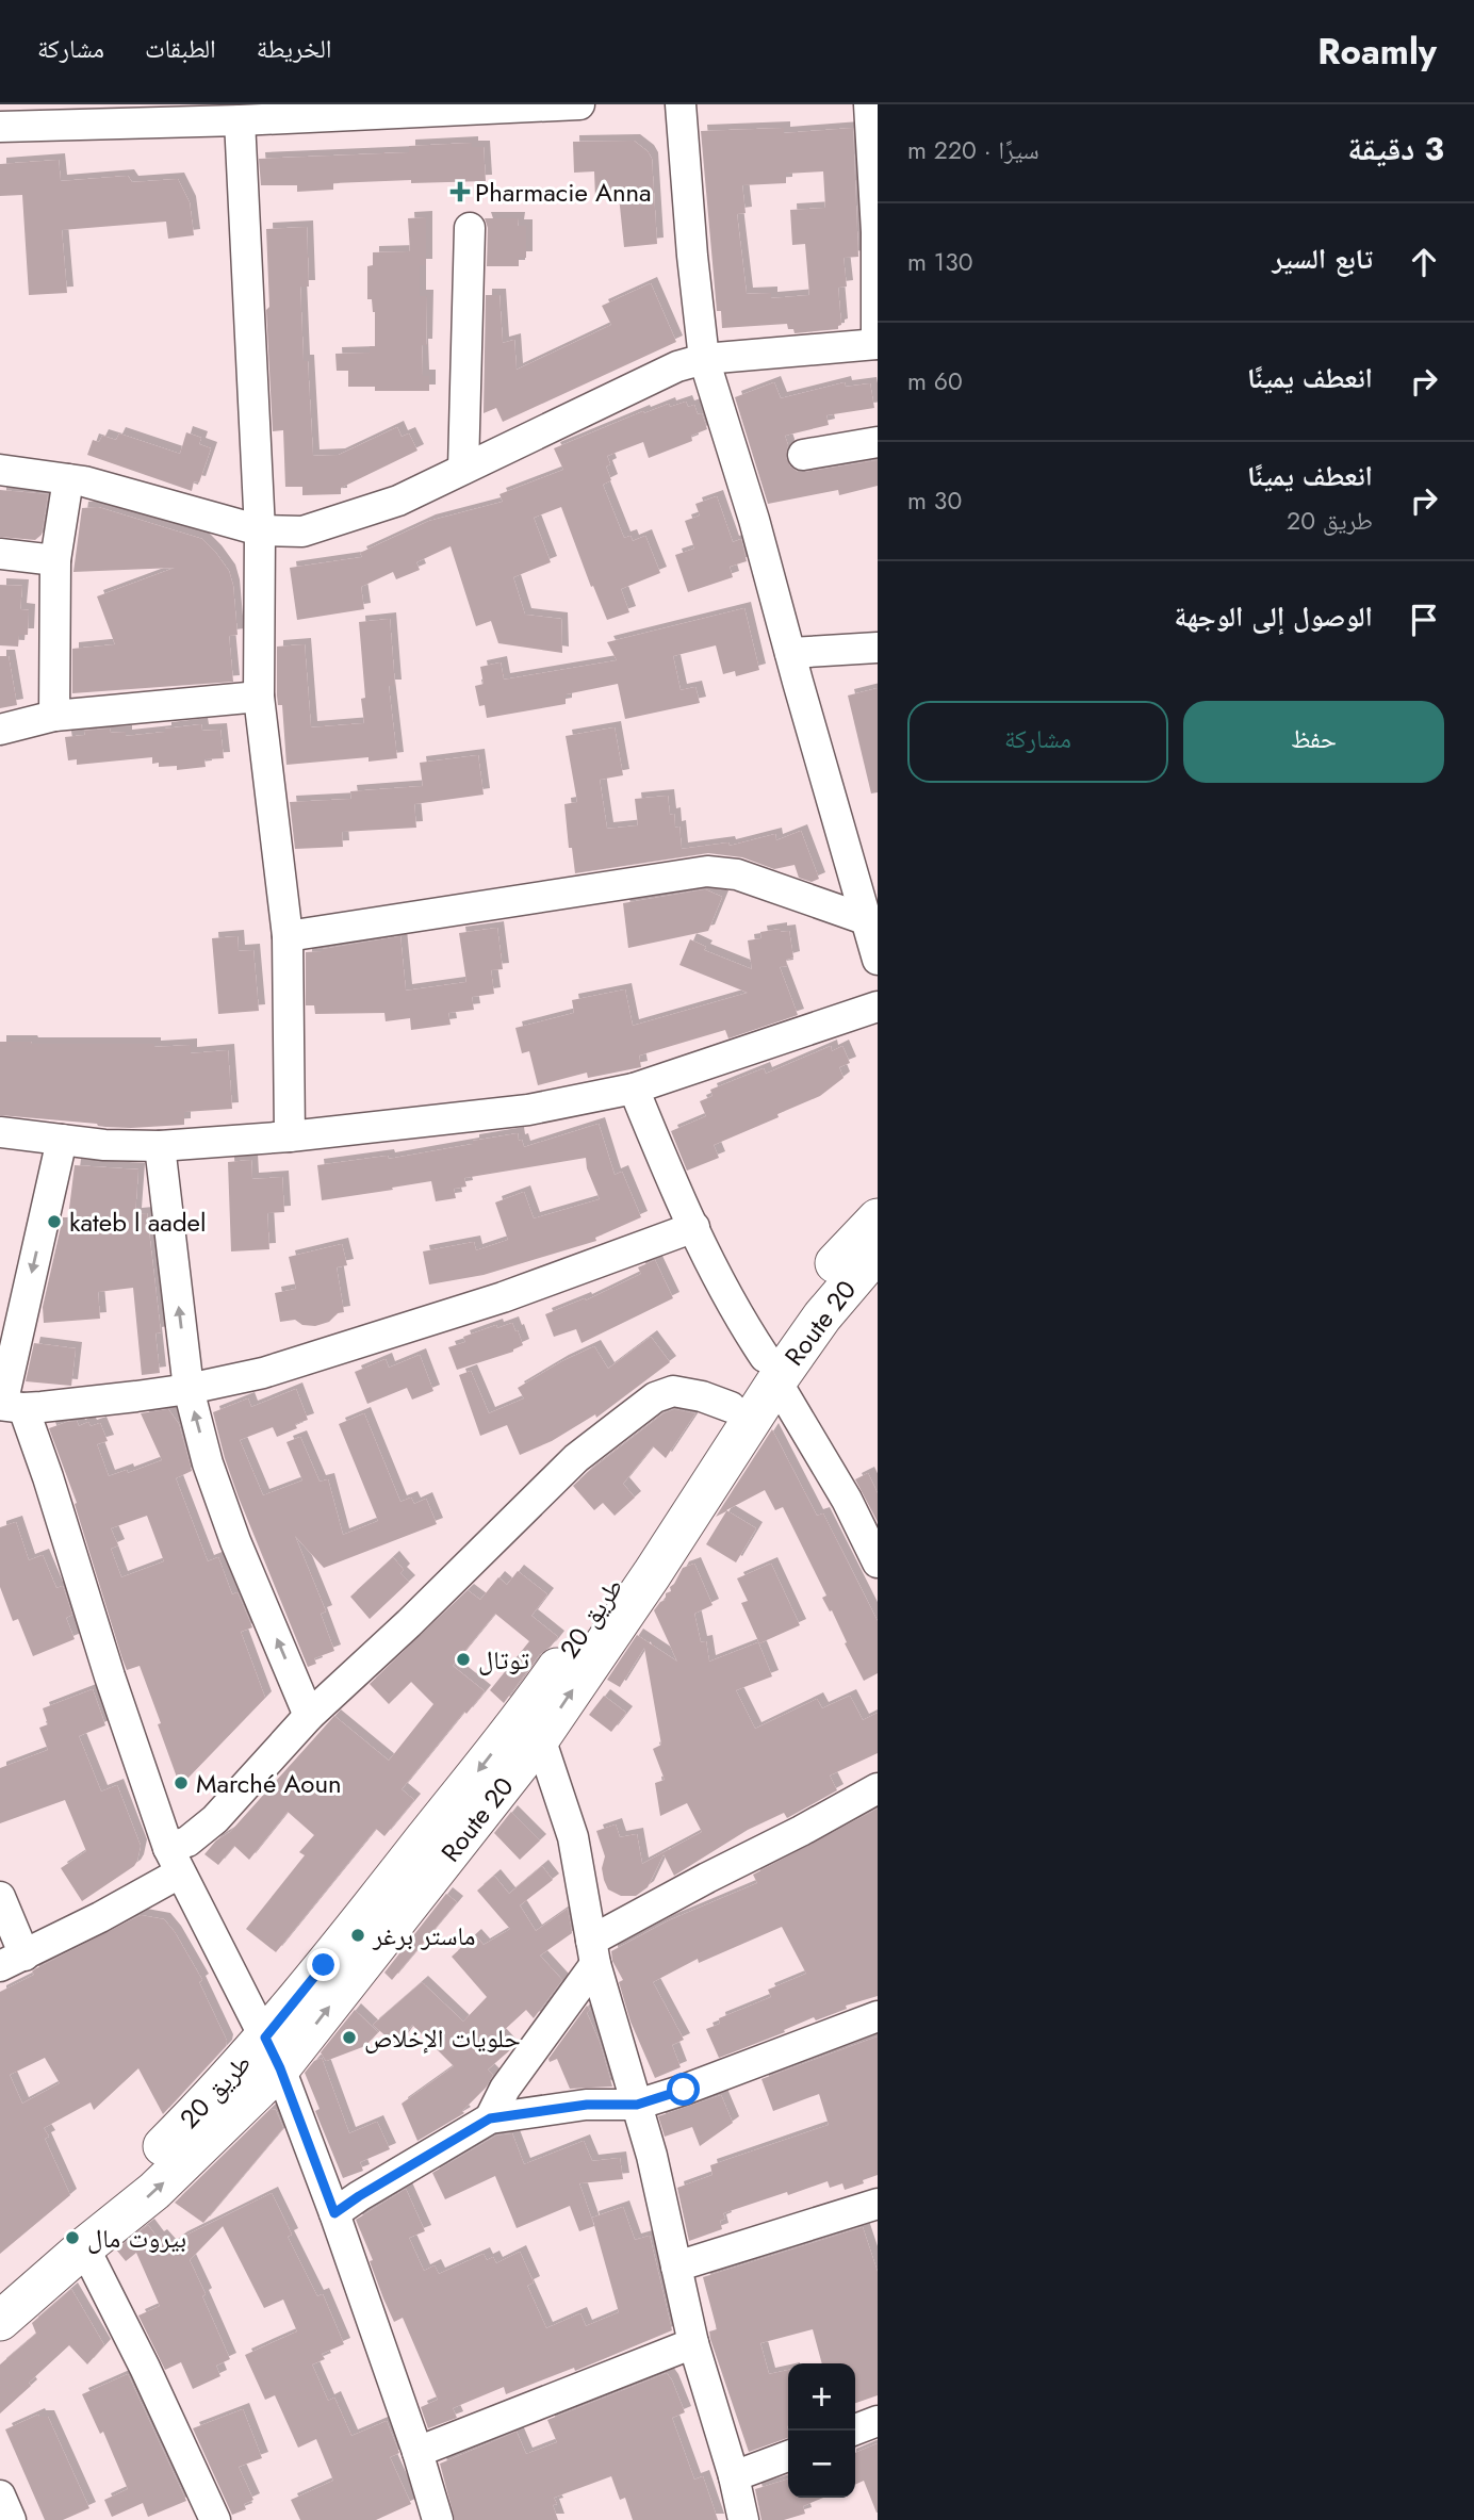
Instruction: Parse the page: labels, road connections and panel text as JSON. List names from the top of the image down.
{
  "streets": {
    "main road": ["Route 20", "طريق 20"]
  },
  "crossings": [
    ["Route 20", "طريق 20"]
  ],
  "one_way": ["Route 20", "طريق 20"],
  "places": {
    "health": ["Pharmacie Anna"],
    "other": [
      "kateb l aadel",
      "توتال",
      "Marché Aoun",
      "ماستر برغر",
      "حلويات الإخلاص",
      "بیروت مال"
    ]
  },
  "page": {
    "header": "Roamly",
    "nav": ["الخريطة", "الطبقات", "مشاركة"],
    "heading": ["3 دقيقة", "سيرًا · 220 m"],
    "list": [
      ["تابع السير", "130 m"],
      ["انعطف يمينًا", "60 m"],
      ["انعطف يمينًا", "طريق 20", "30 m"],
      "الوصول إلى الوجهة"
    ],
    "buttons": ["حفظ", "مشاركة"],
    "map_buttons": ["+", "−"]
  }
}
